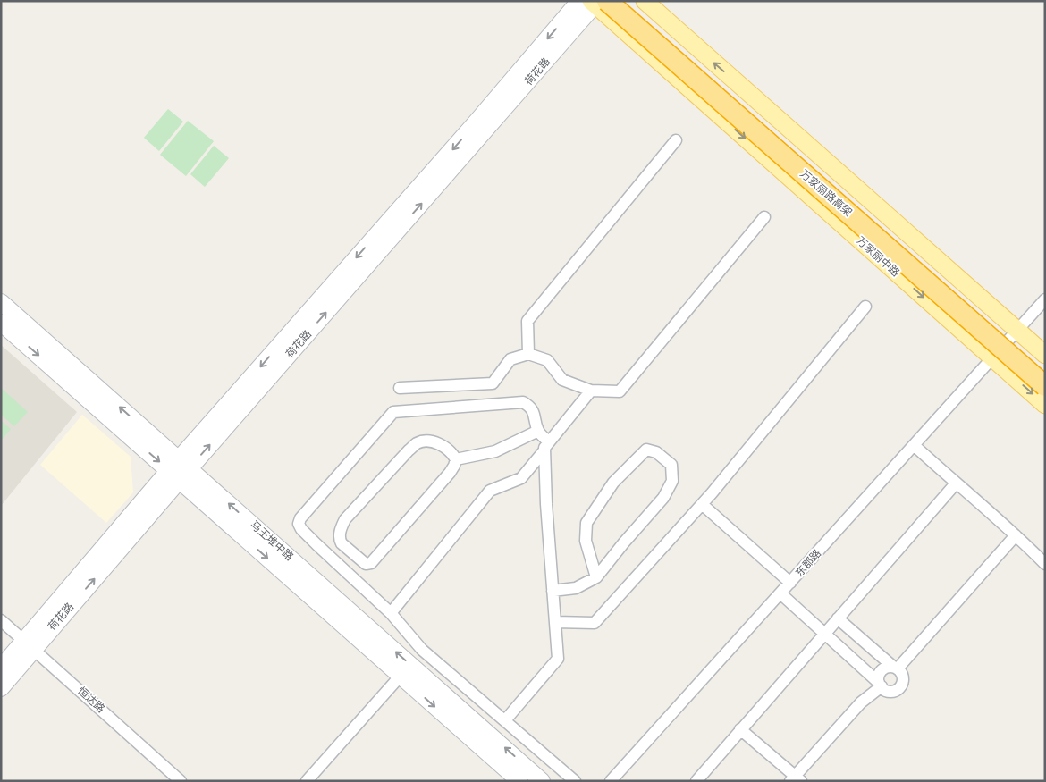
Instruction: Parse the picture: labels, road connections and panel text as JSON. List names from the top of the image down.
{
  "streets": {
    "highway": ["万家丽路高架"],
    "main road": ["荷花路", "万家丽中路", "马王堆中路"],
    "street": ["东郡路", "恒达路"]
  },
  "crossings": [
    ["荷花路", "万家丽路高架"],
    ["荷花路", "万家丽中路"],
    ["荷花路", "马王堆中路"],
    ["荷花路", "恒达路"],
    ["万家丽路高架", "万家丽中路"],
    ["万家丽中路", "东郡路"]
  ]
}
